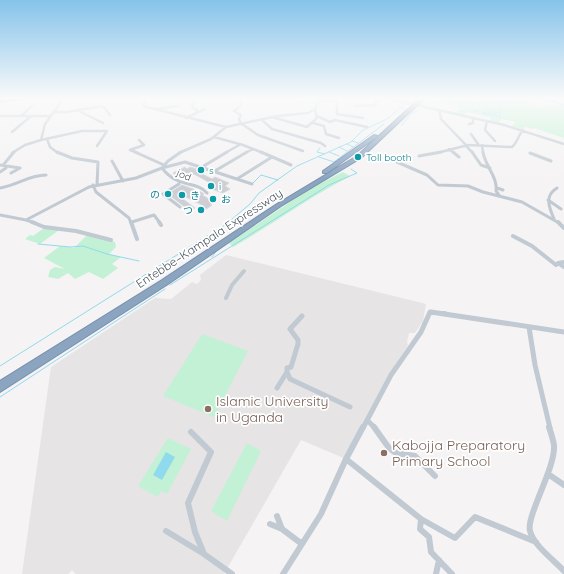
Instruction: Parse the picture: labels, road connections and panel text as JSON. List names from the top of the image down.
{
  "streets": {
    "highway": ["Entebbe–Kampala Expressway"],
    "street": ["jod"]
  },
  "places": [
    "Toll booth",
    "s",
    "i",
    "の",
    "き",
    "お",
    "つ",
    "Islamic University in Uganda",
    "Kabojja Preparatory Primary School"
  ]
}
